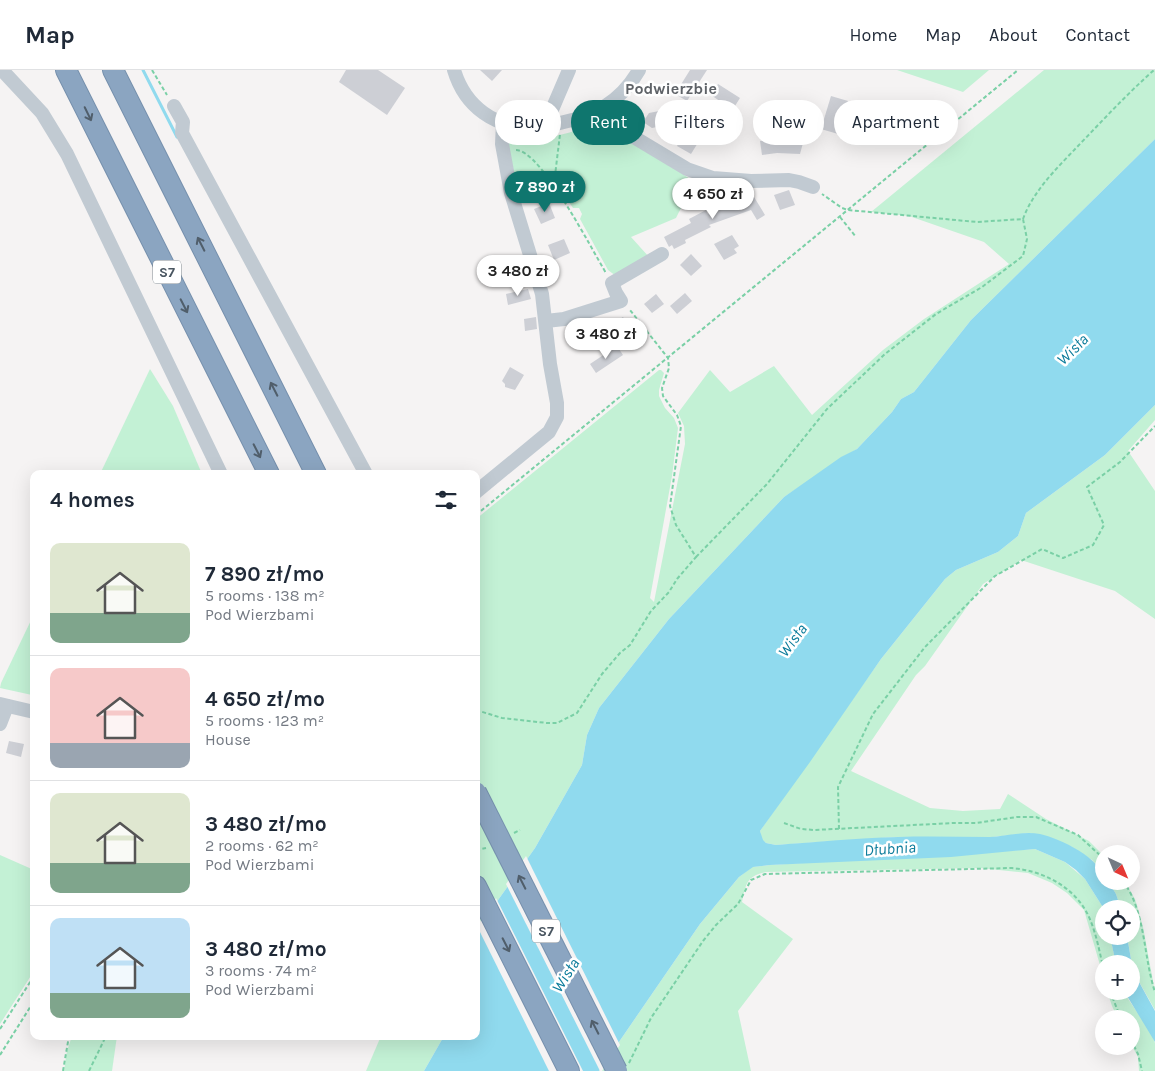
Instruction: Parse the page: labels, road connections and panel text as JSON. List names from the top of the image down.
{
  "streets": {
    "highway": ["S7"]
  },
  "districts": ["Podwierzbie"],
  "water": ["Wisła", "Dłubnia"],
  "north": "bottom right",
  "page": {
    "header": "Map",
    "nav": [
      "Home",
      "Map",
      "About",
      "Contact"
    ],
    "chip": [
      "Buy",
      "Rent",
      "Filters",
      "New",
      "Apartment"
    ],
    "price": [
      "7 890 zł",
      "4 650 zł",
      "3 480 zł",
      "3 480 zł"
    ],
    "heading": "4 homes",
    "list": [
      {
        "name": "7 890 zł/mo",
        "note": "5 rooms · 138 m² · Pod Wierzbami"
      },
      {
        "name": "4 650 zł/mo",
        "note": "5 rooms · 123 m² · House"
      },
      {
        "name": "3 480 zł/mo",
        "note": "2 rooms · 62 m² · Pod Wierzbami"
      },
      {
        "name": "3 480 zł/mo",
        "note": "3 rooms · 74 m² · Pod Wierzbami"
      }
    ],
    "map_buttons": ["+", "−"]
  }
}
